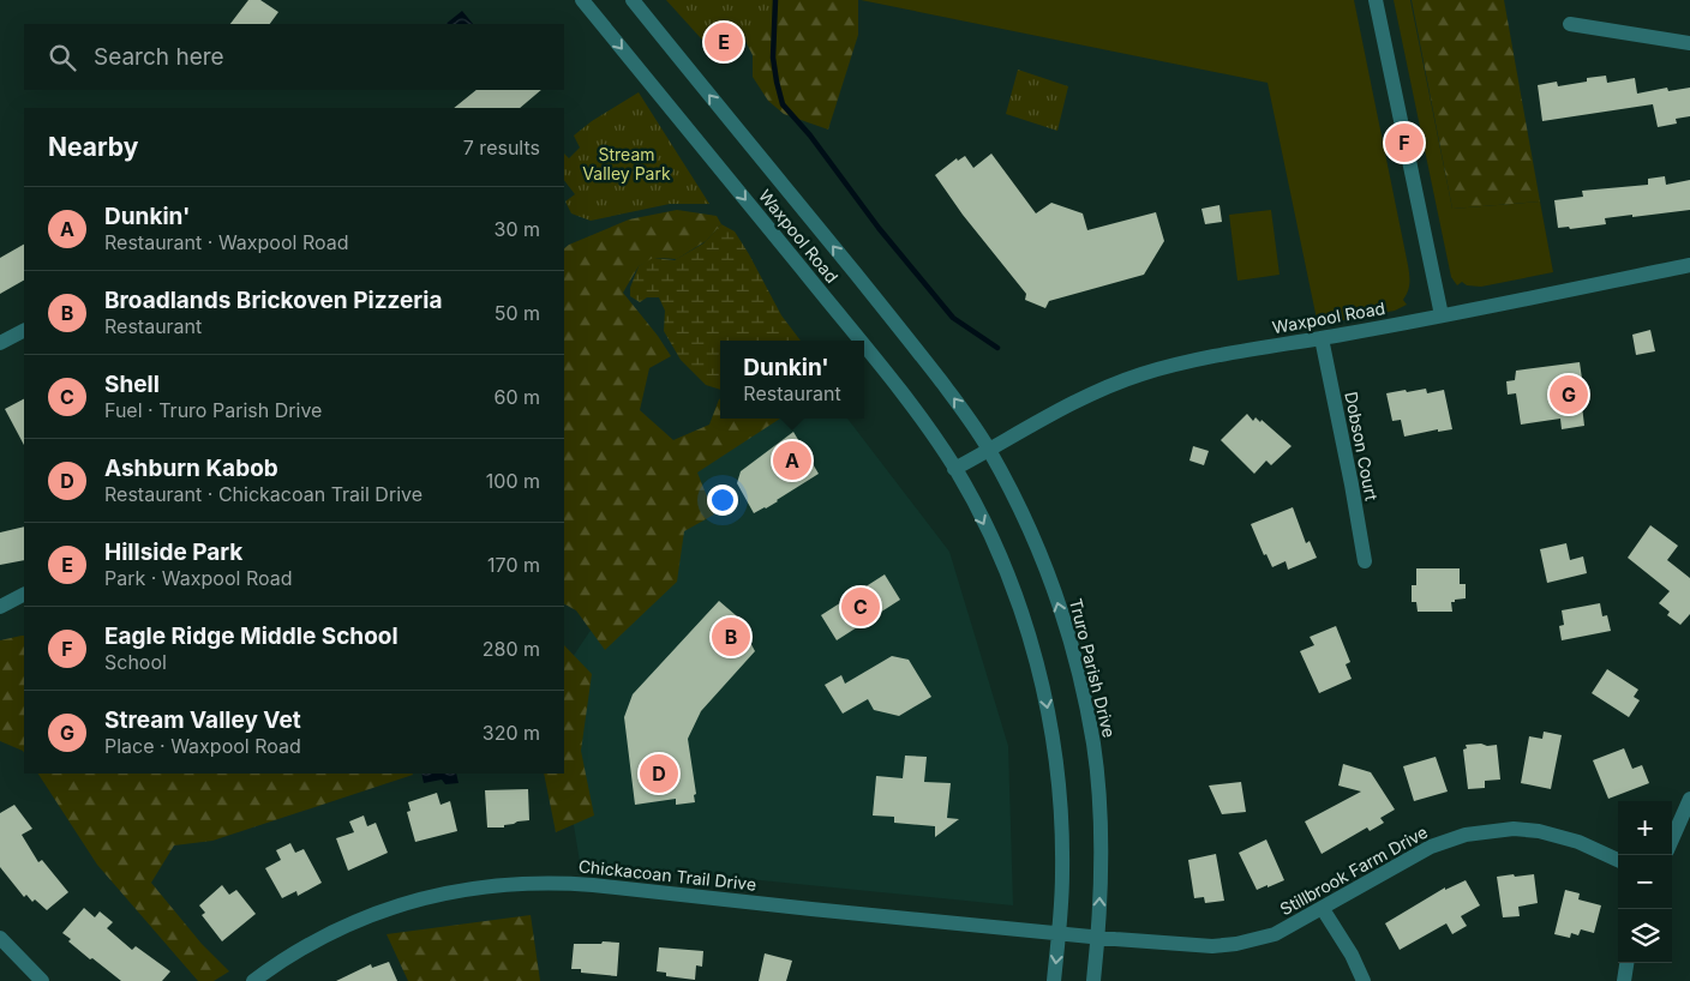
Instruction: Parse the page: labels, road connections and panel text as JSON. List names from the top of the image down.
{
  "streets": {
    "street": [
      "Waxpool Road",
      "Dobson Court",
      "Truro Parish Drive",
      "Stillbrook Farm Drive",
      "Chickacoan Trail Drive"
    ]
  },
  "crossings": [
    ["Waxpool Road", "Dobson Court"],
    ["Waxpool Road", "Truro Parish Drive"],
    ["Truro Parish Drive", "Stillbrook Farm Drive"],
    ["Truro Parish Drive", "Chickacoan Trail Drive"],
    ["Stillbrook Farm Drive", "Chickacoan Trail Drive"]
  ],
  "parks": ["Stream Valley Park"],
  "page": {
    "pins": [
      "E",
      "F",
      "G",
      "A",
      "C",
      "B",
      "D"
    ],
    "search": "Search here",
    "heading": ["Nearby", "7 results"],
    "list": [
      {
        "mark": "A",
        "name": "Dunkin'",
        "note": "Restaurant · Waxpool Road",
        "value": "30 m"
      },
      {
        "mark": "B",
        "name": "Broadlands Brickoven Pizzeria",
        "note": "Restaurant",
        "value": "50 m"
      },
      {
        "mark": "C",
        "name": "Shell",
        "note": "Fuel · Truro Parish Drive",
        "value": "60 m"
      },
      {
        "mark": "D",
        "name": "Ashburn Kabob",
        "note": "Restaurant · Chickacoan Trail Drive",
        "value": "100 m"
      },
      {
        "mark": "E",
        "name": "Hillside Park",
        "note": "Park · Waxpool Road",
        "value": "170 m"
      },
      {
        "mark": "F",
        "name": "Eagle Ridge Middle School",
        "note": "School",
        "value": "280 m"
      },
      {
        "mark": "G",
        "name": "Stream Valley Vet",
        "note": "Place · Waxpool Road",
        "value": "320 m"
      }
    ],
    "popup": ["Dunkin'", "Restaurant"],
    "map_buttons": ["+", "−"]
  }
}
